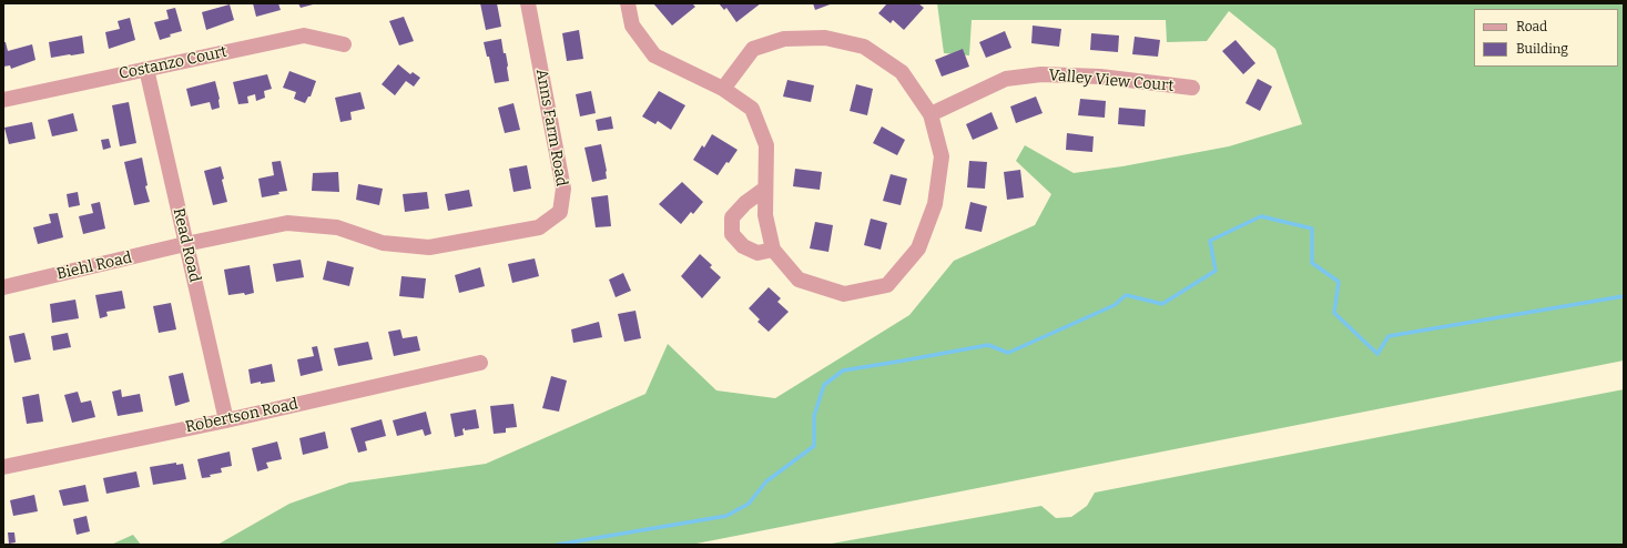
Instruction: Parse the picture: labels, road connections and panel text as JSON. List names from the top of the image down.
{
  "streets": {
    "street": [
      "Costanzo Court",
      "Valley View Court",
      "Anns Farm Road",
      "Read Road",
      "Biehl Road",
      "Robertson Road"
    ]
  },
  "crossings": [
    ["Costanzo Court", "Read Road"],
    ["Anns Farm Road", "Read Road"],
    ["Anns Farm Road", "Biehl Road"],
    ["Read Road", "Biehl Road"],
    ["Read Road", "Robertson Road"]
  ],
  "legend": ["Road", "Building"]
}
